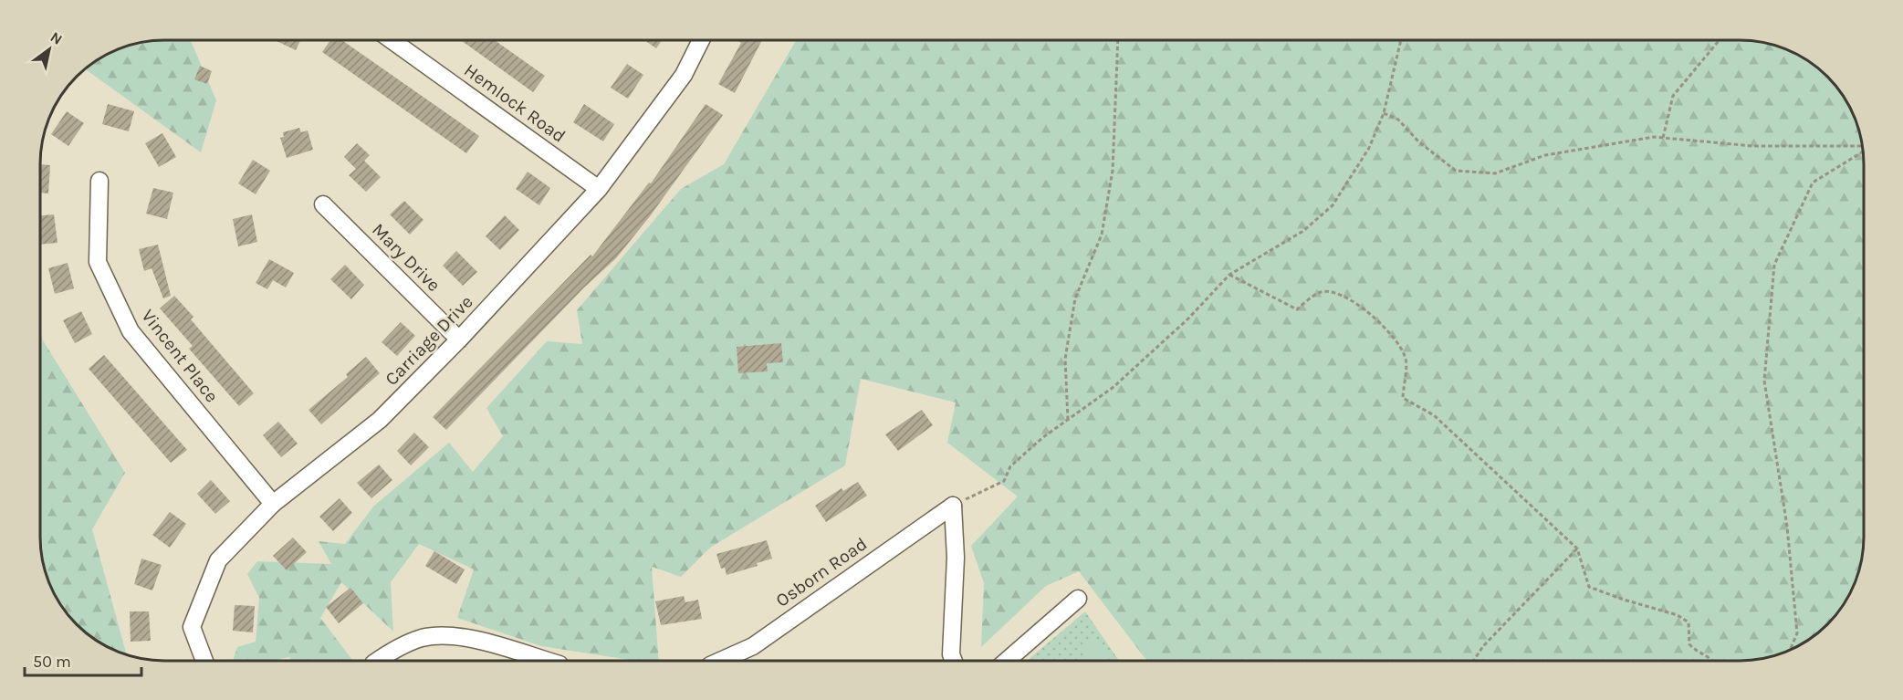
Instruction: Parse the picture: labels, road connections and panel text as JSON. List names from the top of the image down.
{
  "streets": {
    "street": [
      "Hemlock Road",
      "Mary Drive",
      "Carriage Drive",
      "Vincent Place",
      "Osborn Road"
    ]
  },
  "crossings": [
    ["Hemlock Road", "Carriage Drive"],
    ["Mary Drive", "Carriage Drive"],
    ["Carriage Drive", "Vincent Place"]
  ],
  "scale_bar": "50 m",
  "north": "top right"
}
